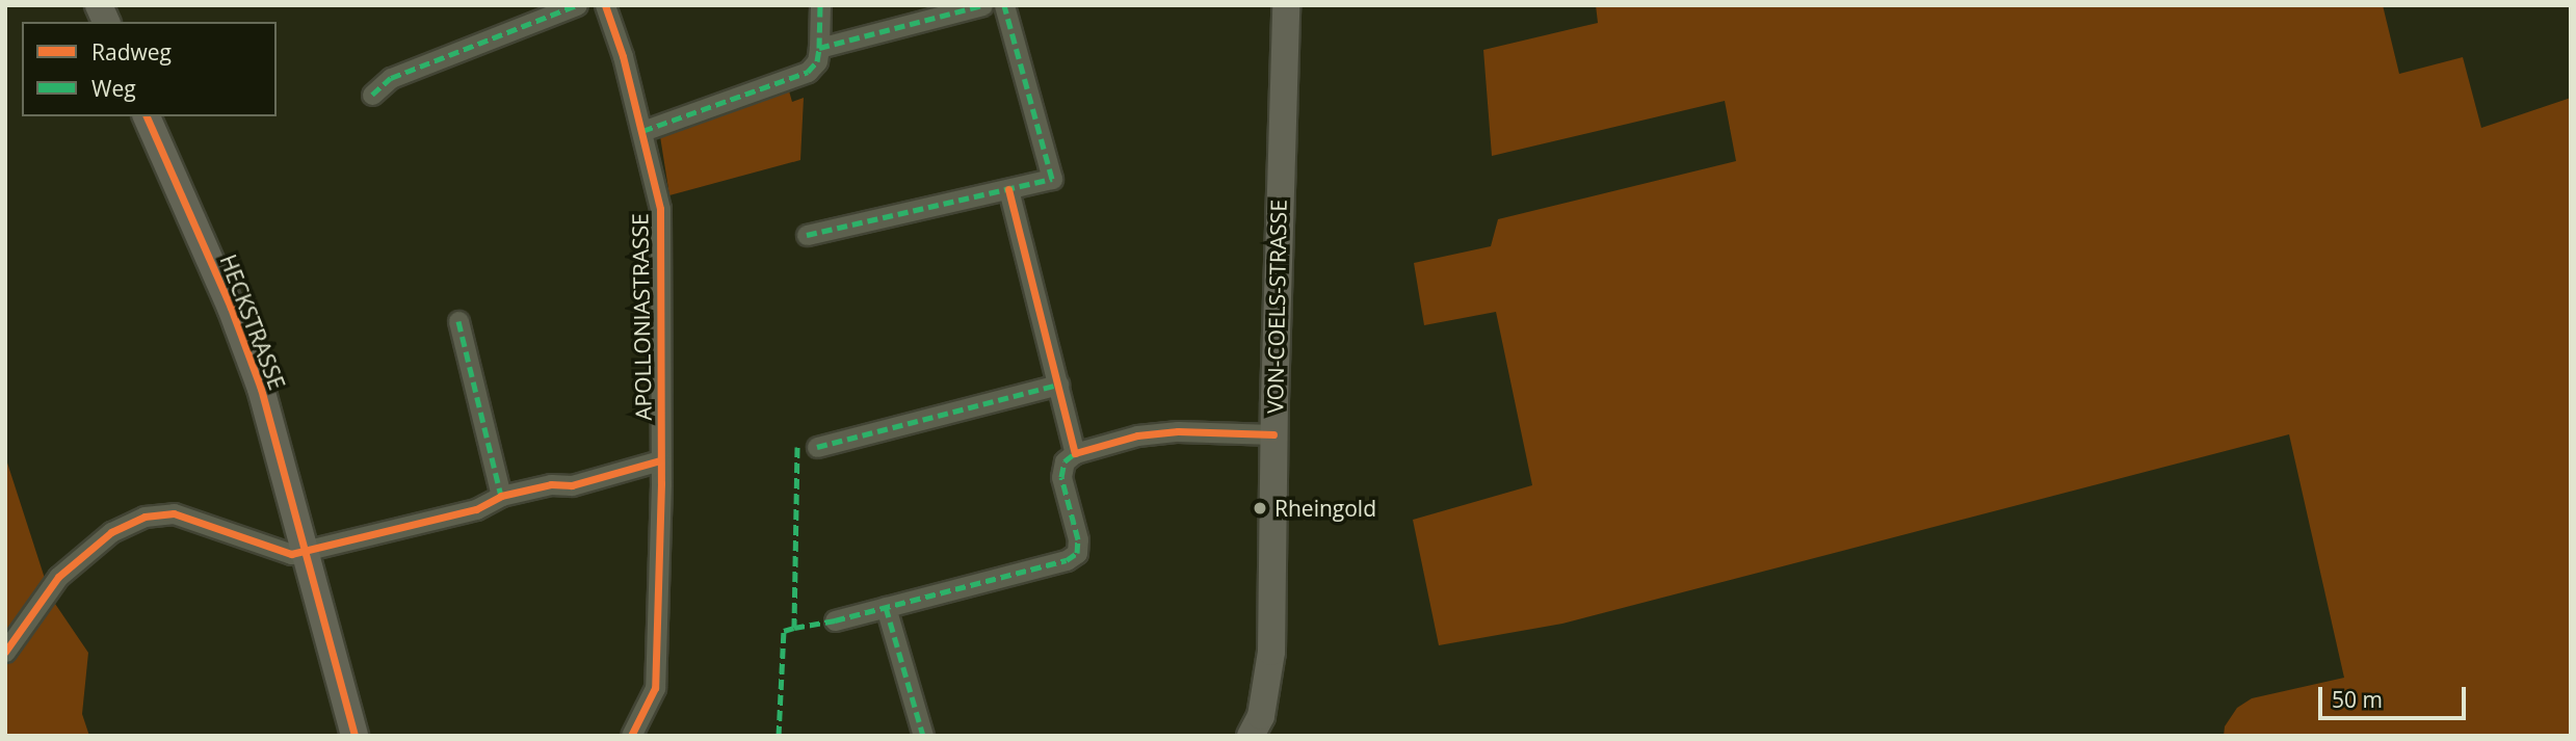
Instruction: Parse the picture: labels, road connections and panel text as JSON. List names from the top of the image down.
{
  "streets": {
    "main road": ["VON-COELS-STRASSE", "HECKSTRASSE"],
    "street": ["APOLLONIASTRASSE"]
  },
  "places": ["Rheingold"],
  "legend": ["Radweg", "Weg"],
  "scale_bar": "50 m"
}
